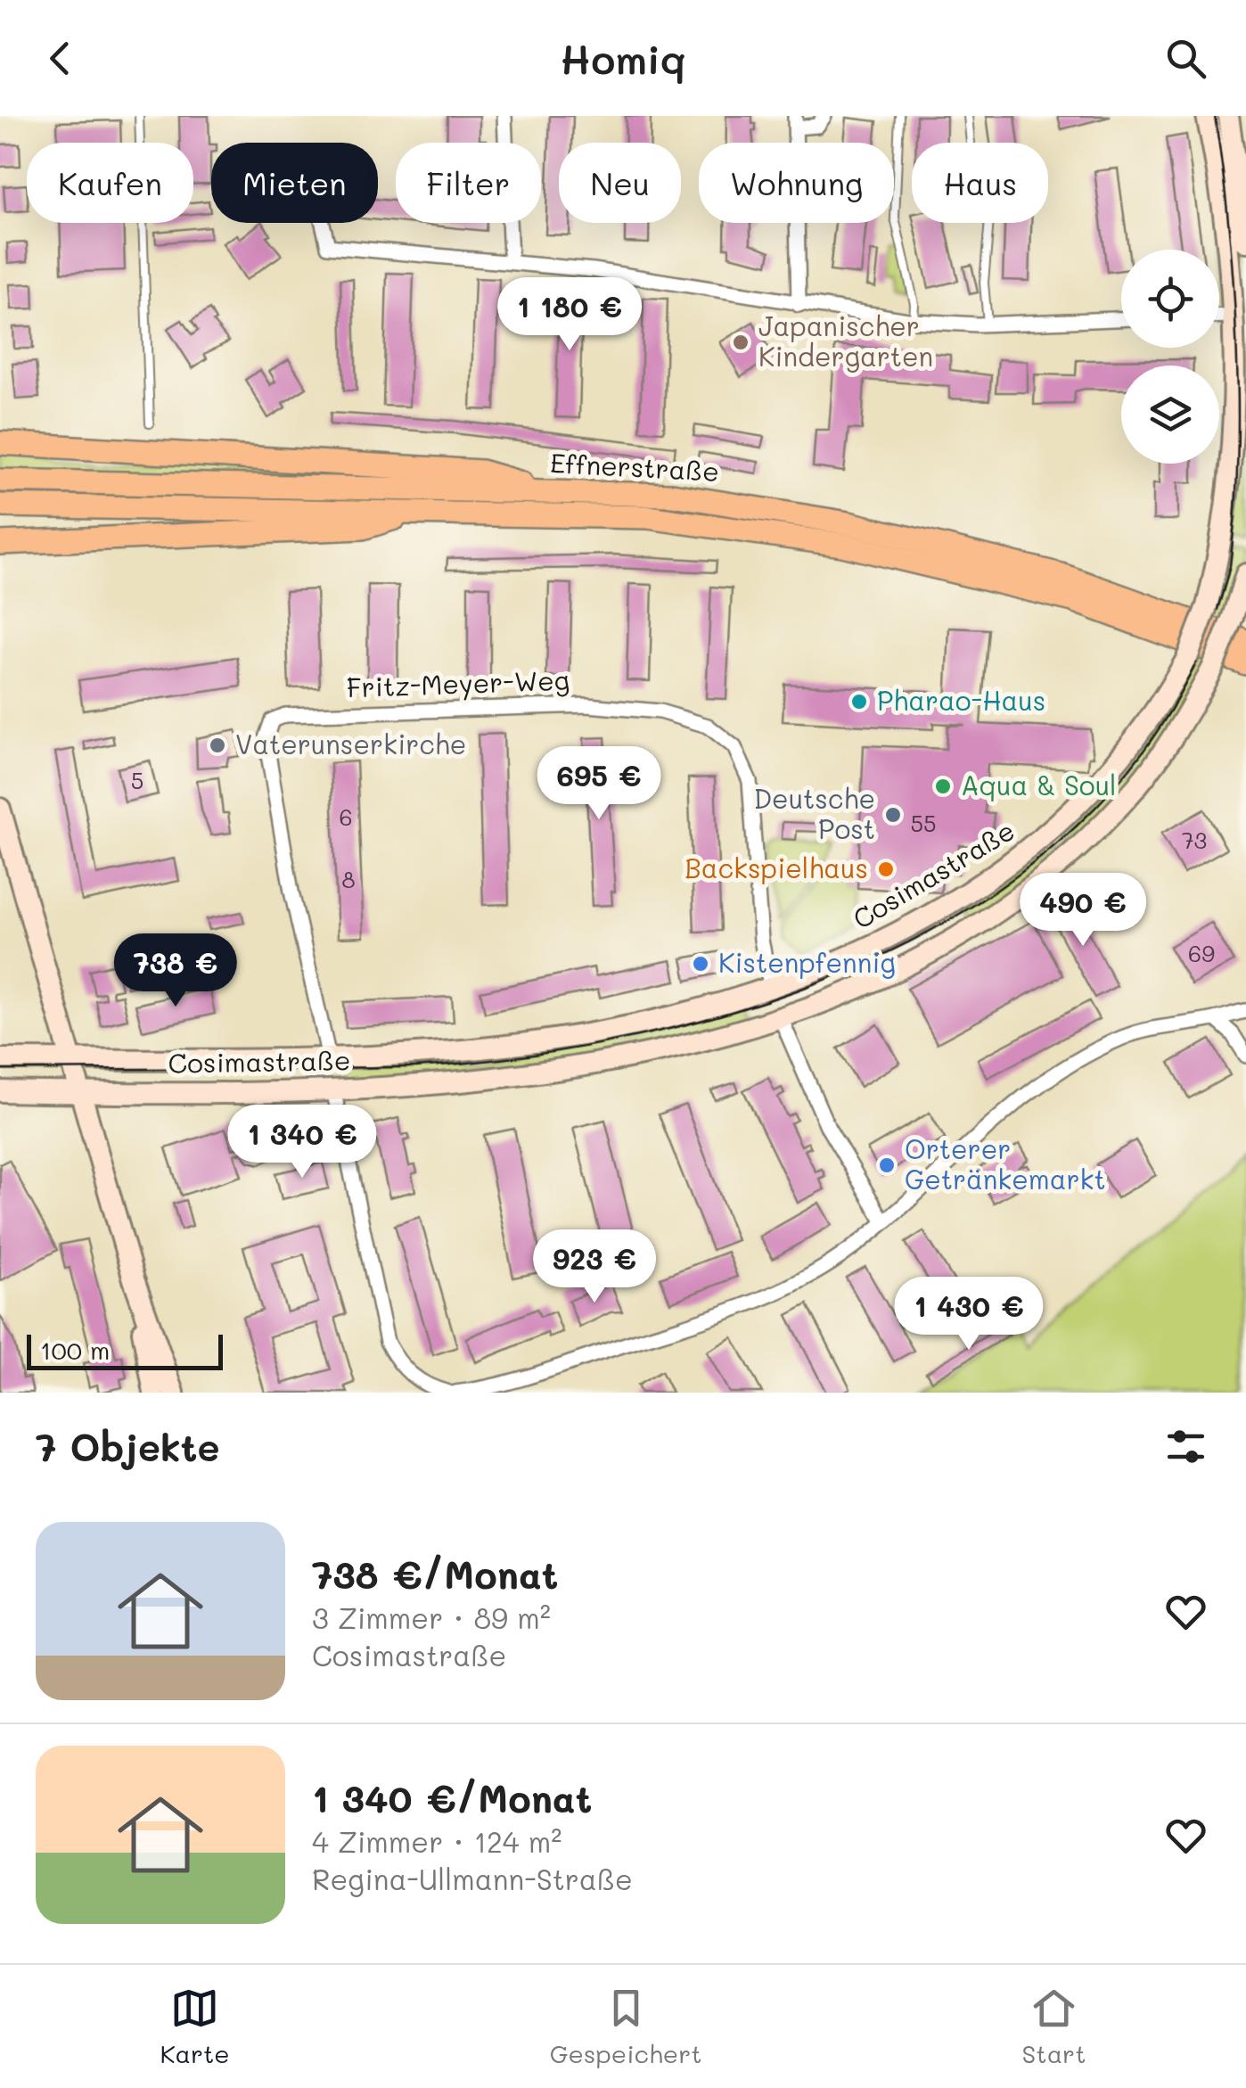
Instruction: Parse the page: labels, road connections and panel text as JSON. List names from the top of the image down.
{
  "streets": {
    "highway": ["Effnerstraße"],
    "main road": ["Cosimastraße"],
    "street": ["Fritz-Meyer-Weg"]
  },
  "crossings": [
    ["Fritz-Meyer-Weg", "Cosimastraße"]
  ],
  "places": [
    "Japanischer Kindergarten",
    "Pharao-Haus",
    "Vaterunserkirche",
    "Aqua & Soul",
    "Deutsche Post",
    "Backspielhaus",
    "Kistenpfennig",
    "Orterer Getränkemarkt"
  ],
  "house_numbers": [
    "5",
    "6",
    "55",
    "73",
    "8",
    "69"
  ],
  "scale_bar": "100 m",
  "page": {
    "header": "Homiq",
    "chip": [
      "Kaufen",
      "Mieten",
      "Filter",
      "Neu",
      "Wohnung",
      "Haus"
    ],
    "price": [
      "1 180 €",
      "695 €",
      "490 €",
      "738 €",
      "1 340 €",
      "923 €",
      "1 430 €"
    ],
    "scale": "100 m",
    "heading": "7 Objekte",
    "list": [
      {
        "name": "738 €/Monat",
        "note": "3 Zimmer · 89 m² · Cosimastraße"
      },
      {
        "name": "1 340 €/Monat",
        "note": "4 Zimmer · 124 m² · Regina-Ullmann-Straße"
      }
    ],
    "tabs": ["Karte", "Gespeichert", "Start"]
  }
}
